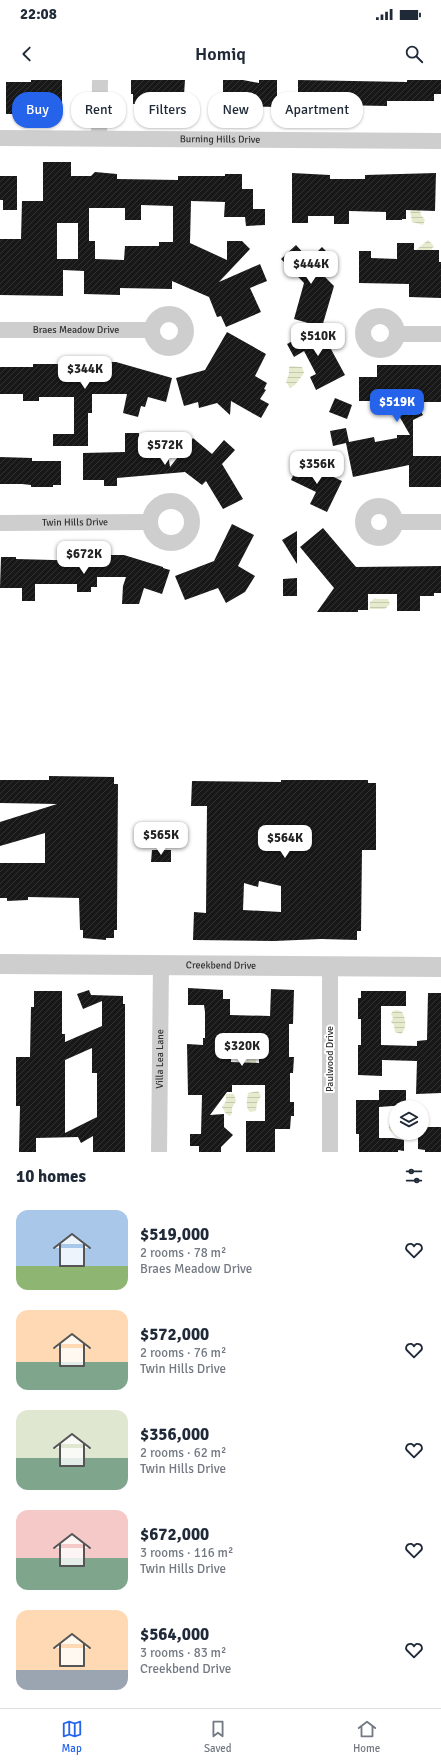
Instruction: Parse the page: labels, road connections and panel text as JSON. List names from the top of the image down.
{
  "streets": {
    "street": [
      "Burning Hills Drive",
      "Braes Meadow Drive",
      "Twin Hills Drive",
      "Creekbend Drive",
      "Villa Lea Lane",
      "Paulwood Drive"
    ]
  },
  "crossings": [
    ["Creekbend Drive", "Villa Lea Lane"],
    ["Creekbend Drive", "Paulwood Drive"]
  ],
  "page": {
    "status": "22:08",
    "header": "Homiq",
    "chip": [
      "Buy",
      "Rent",
      "Filters",
      "New",
      "Apartment"
    ],
    "price": [
      "$444K",
      "$510K",
      "$344K",
      "$519K",
      "$572K",
      "$356K",
      "$672K",
      "$565K",
      "$564K",
      "$320K"
    ],
    "heading": "10 homes",
    "list": [
      {
        "name": "$519,000",
        "note": "2 rooms · 78 m² · Braes Meadow Drive"
      },
      {
        "name": "$572,000",
        "note": "2 rooms · 76 m² · Twin Hills Drive"
      },
      {
        "name": "$356,000",
        "note": "2 rooms · 62 m² · Twin Hills Drive"
      },
      {
        "name": "$672,000",
        "note": "3 rooms · 116 m² · Twin Hills Drive"
      },
      {
        "name": "$564,000",
        "note": "3 rooms · 83 m² · Creekbend Drive"
      }
    ],
    "tabs": ["Map", "Saved", "Home"]
  }
}
